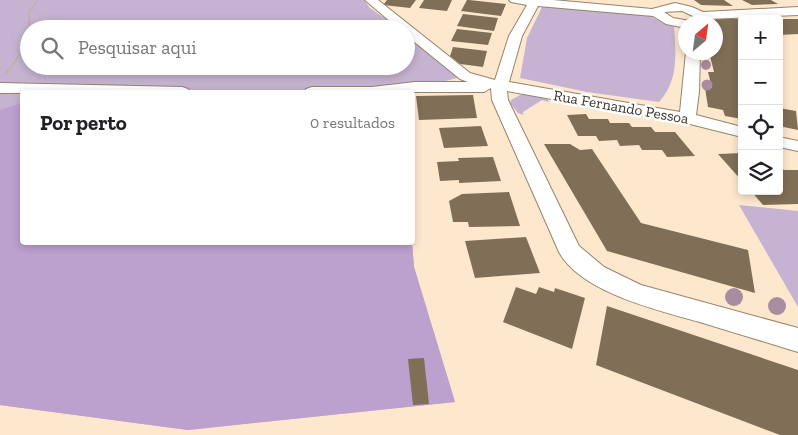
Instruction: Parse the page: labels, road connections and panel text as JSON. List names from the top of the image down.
{
  "streets": {
    "street": ["Rua Fernando Pessoa"]
  },
  "north": "top right",
  "page": {
    "map_buttons": ["+", "−"],
    "search": "Pesquisar aqui",
    "heading": ["Por perto", "0 resultados"]
  }
}
